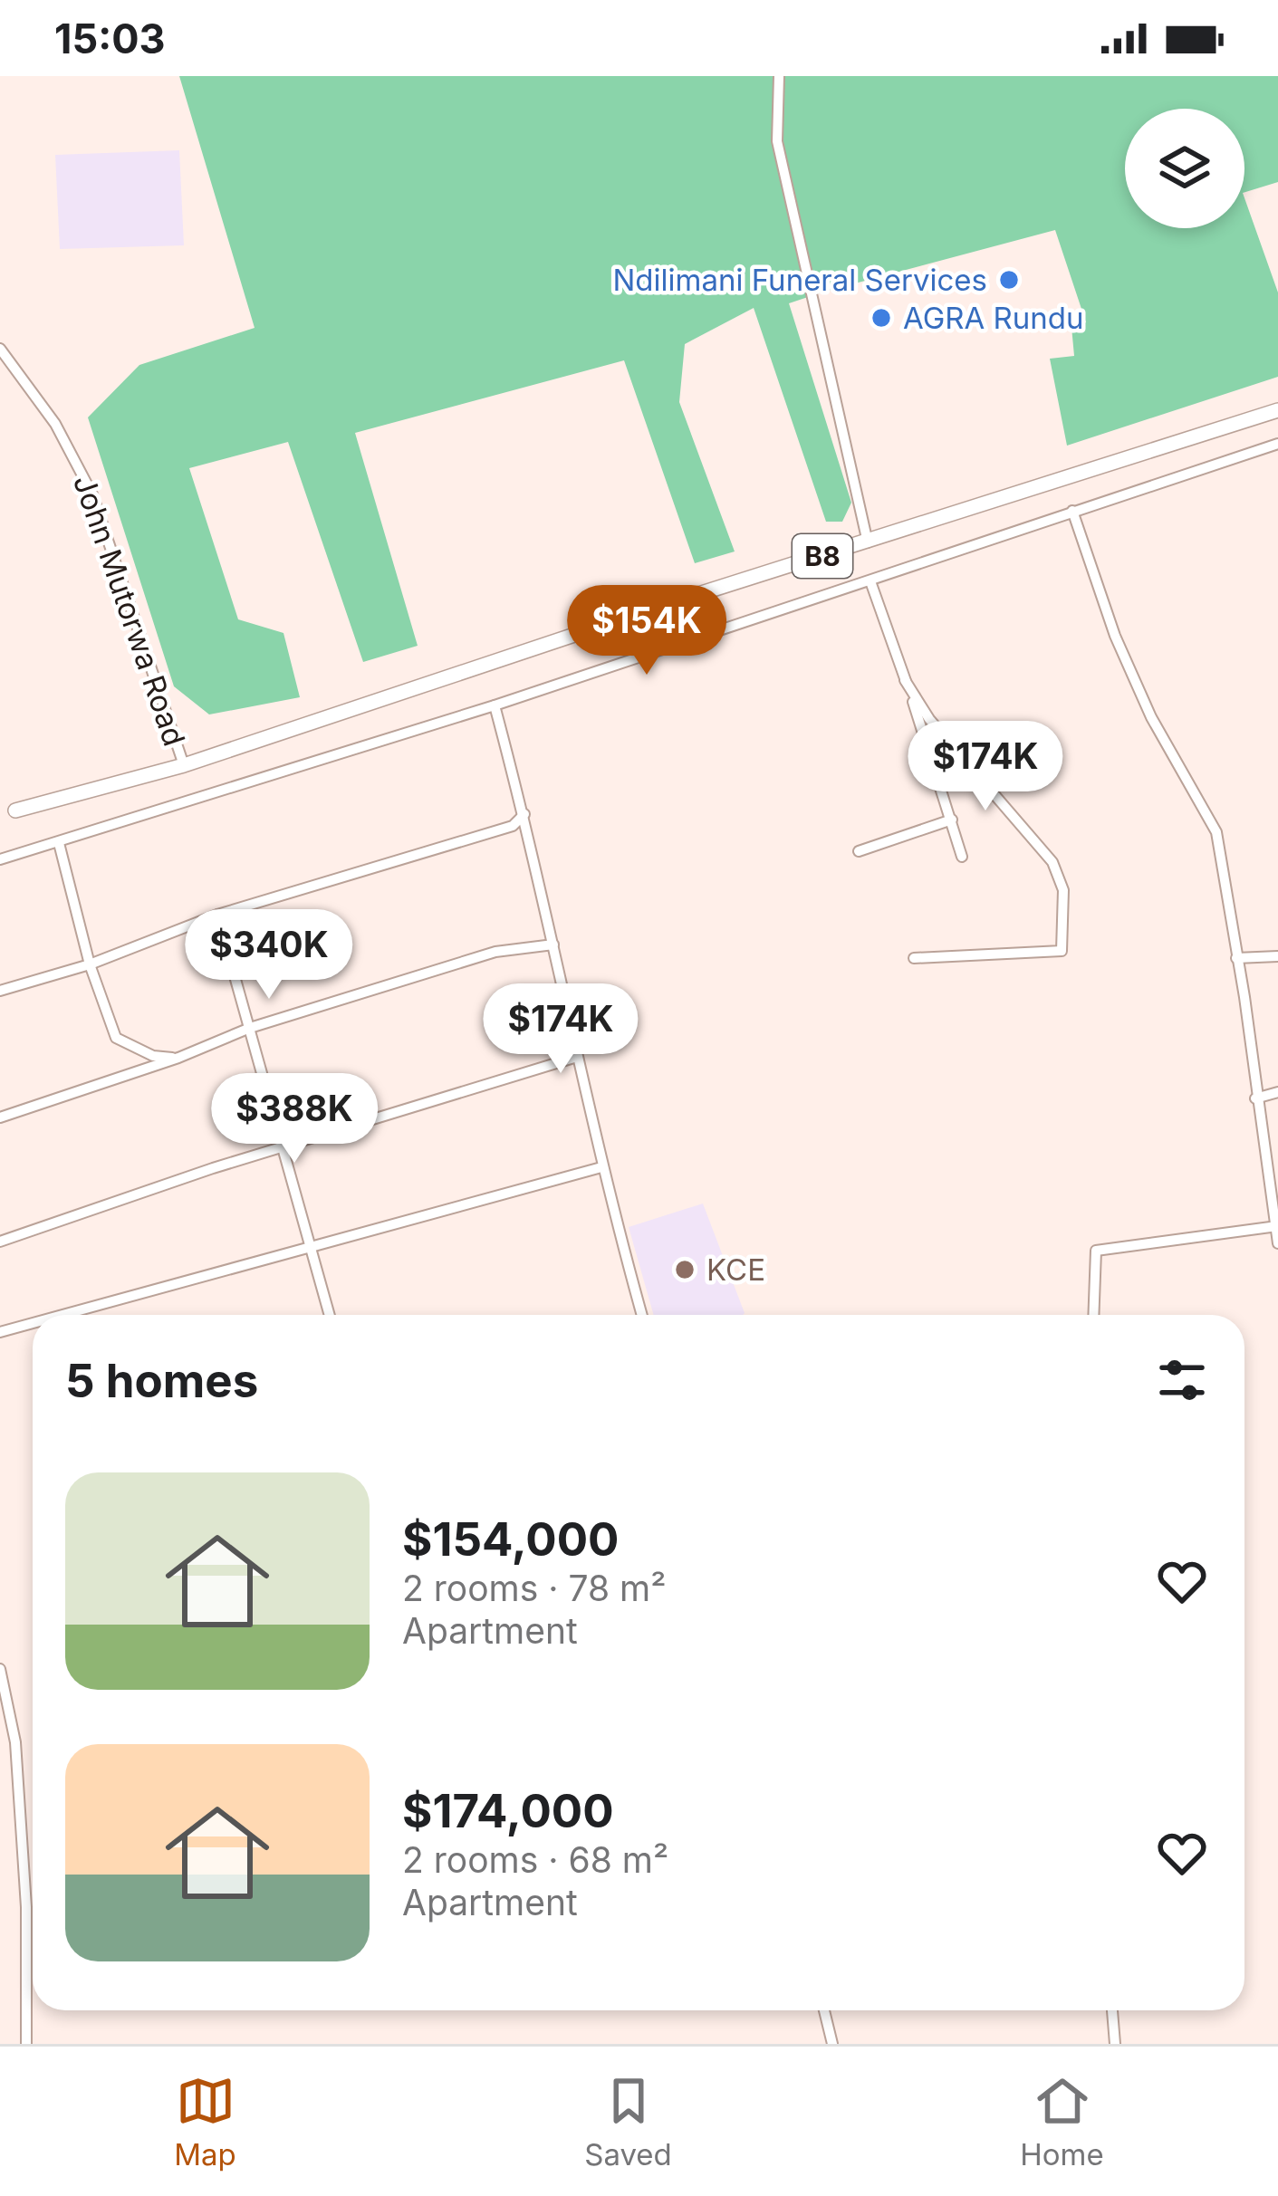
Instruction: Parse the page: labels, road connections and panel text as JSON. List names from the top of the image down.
{
  "streets": {
    "highway": ["B8"],
    "street": ["John Mutorwa Road"]
  },
  "crossings": [
    ["B8", "John Mutorwa Road"]
  ],
  "places": ["Ndilimani Funeral Services", "AGRA Rundu", "KCE"],
  "page": {
    "status": "15:03",
    "price": [
      "$154K",
      "$174K",
      "$340K",
      "$174K",
      "$388K"
    ],
    "heading": "5 homes",
    "list": [
      {
        "name": "$154,000",
        "note": "2 rooms · 78 m² · Apartment"
      },
      {
        "name": "$174,000",
        "note": "2 rooms · 68 m² · Apartment"
      }
    ],
    "tabs": ["Map", "Saved", "Home"]
  }
}
